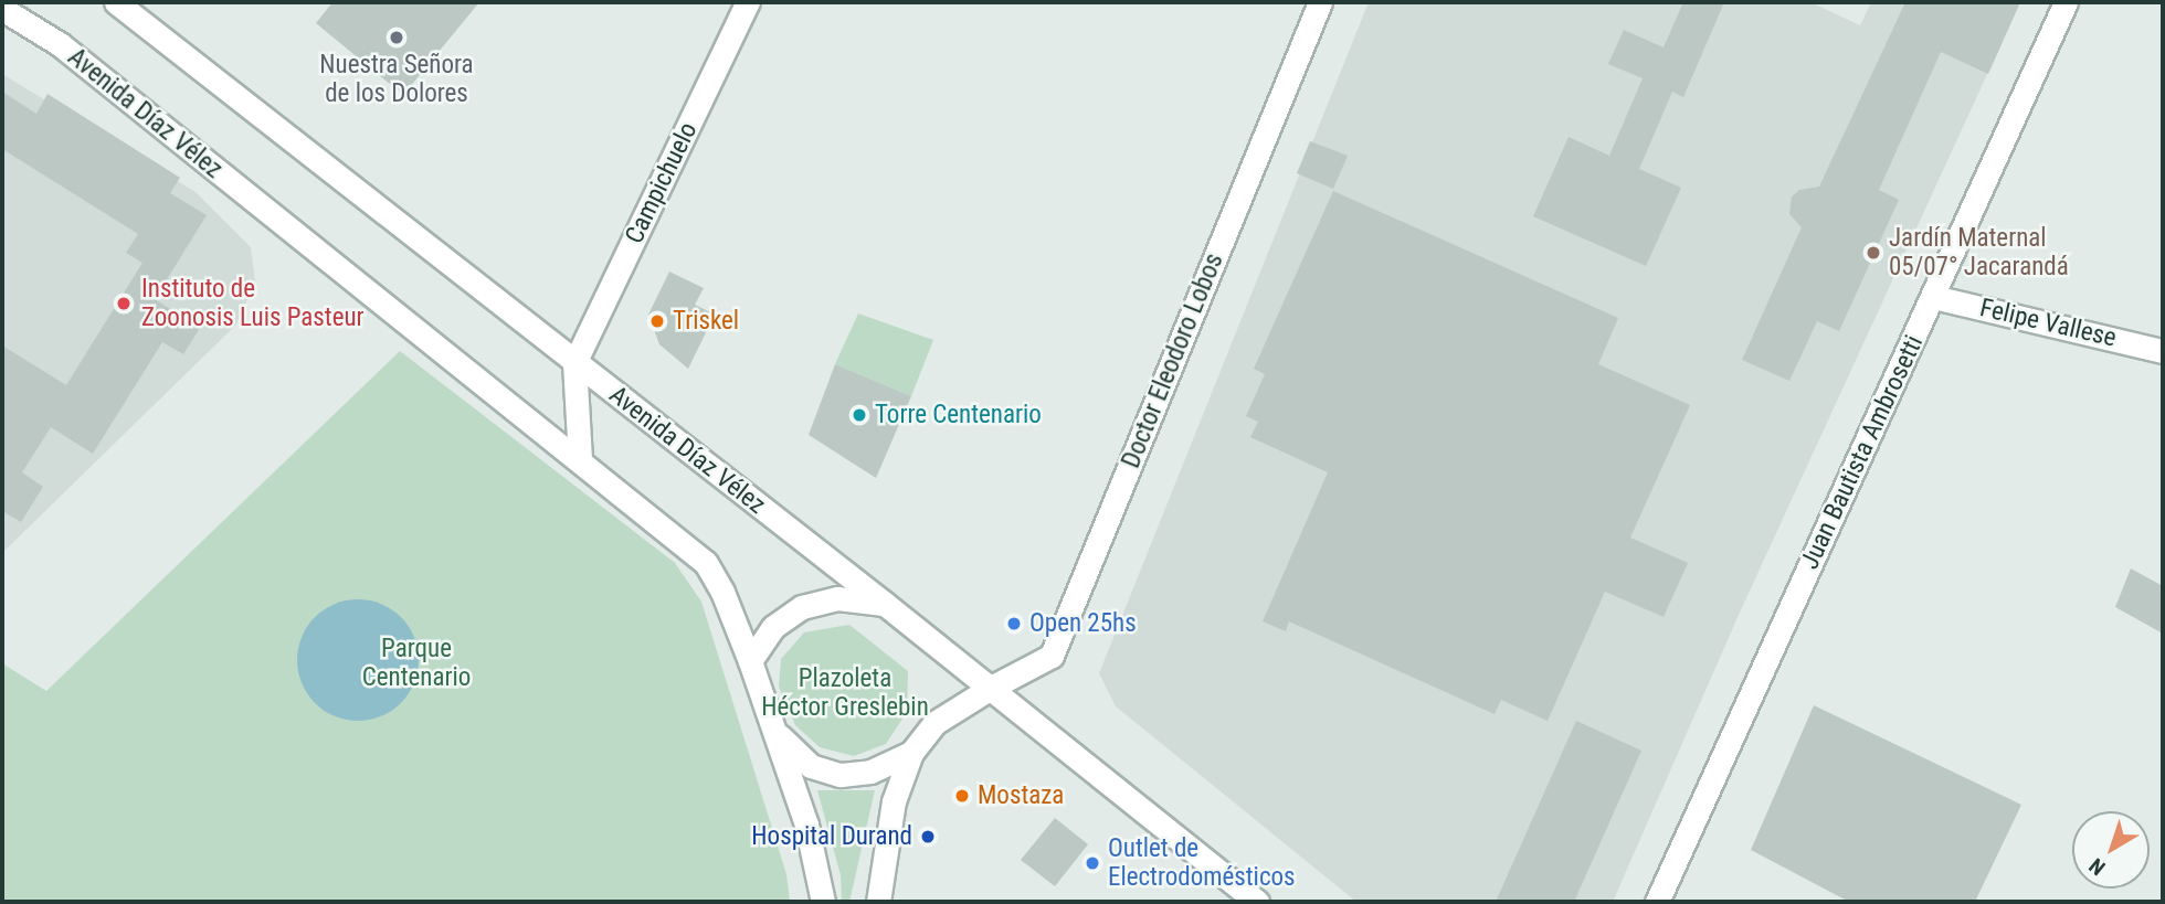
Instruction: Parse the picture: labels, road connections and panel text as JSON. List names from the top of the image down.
{
  "streets": {
    "main road": [
      "Avenida Díaz Vélez",
      "Campichuelo",
      "Felipe Vallese",
      "Doctor Eleodoro Lobos",
      "Juan Bautista Ambrosetti"
    ]
  },
  "crossings": [
    ["Avenida Díaz Vélez", "Campichuelo"],
    ["Avenida Díaz Vélez", "Doctor Eleodoro Lobos"],
    ["Felipe Vallese", "Juan Bautista Ambrosetti"]
  ],
  "parks": ["Parque Centenario", "Plazoleta Héctor Greslebin"],
  "places": [
    "Nuestra Señora de los Dolores",
    "Jardín Maternal 05/07° Jacarandá",
    "Instituto de Zoonosis Luis Pasteur",
    "Triskel",
    "Torre Centenario",
    "Open 25hs",
    "Mostaza",
    "Hospital Durand",
    "Outlet de Electrodomésticos"
  ],
  "north": "bottom left"
}
